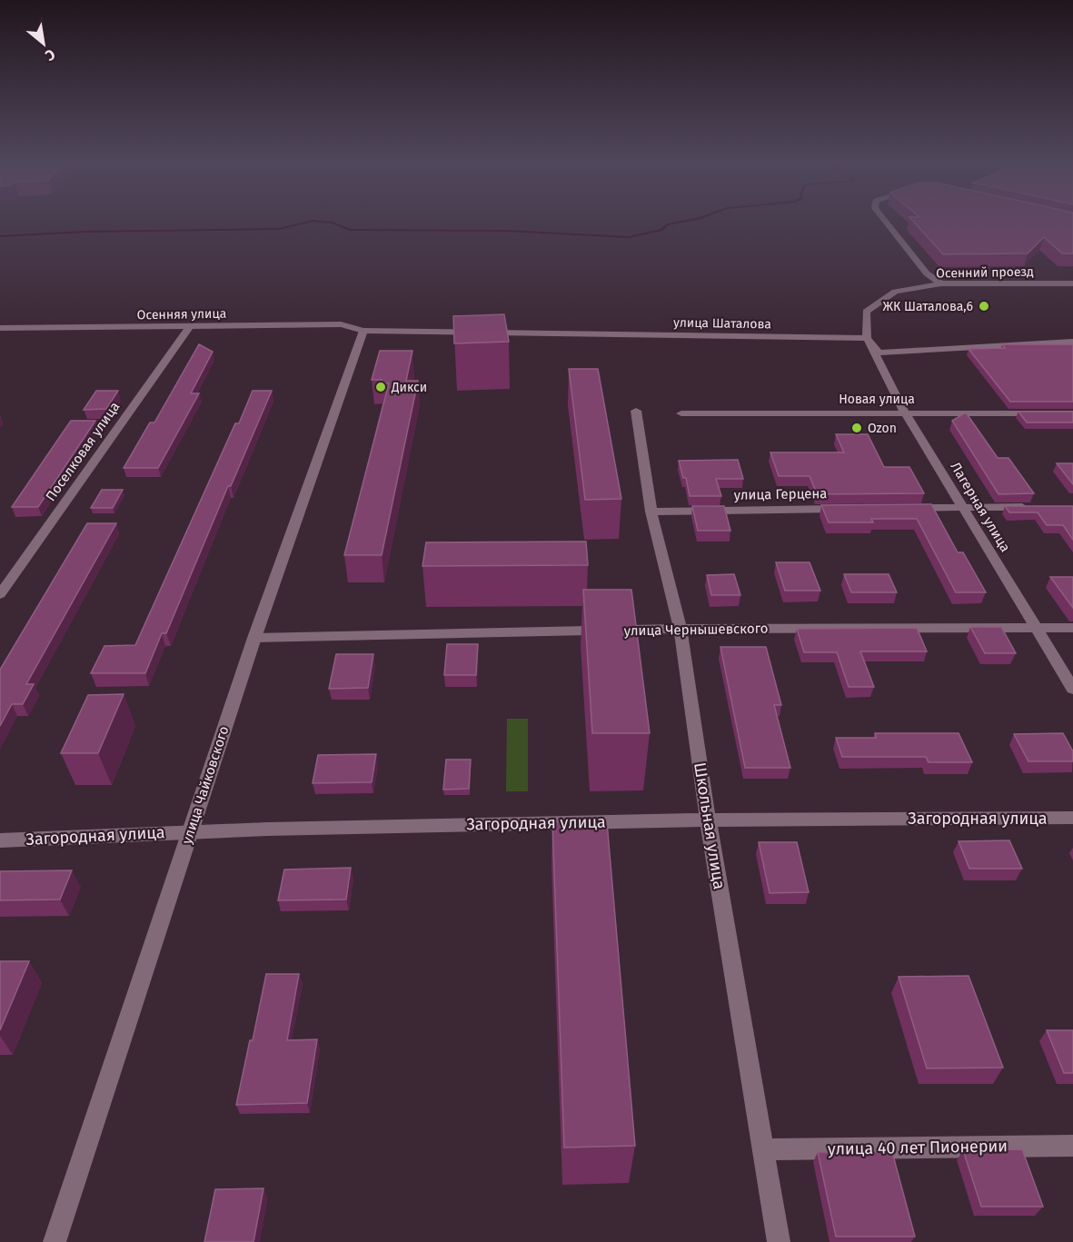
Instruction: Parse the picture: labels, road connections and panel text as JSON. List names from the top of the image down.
{
  "streets": {
    "street": [
      "Осенний проезд",
      "Осенняя улица",
      "улица Шаталова",
      "Новая улица",
      "Поселковая улица",
      "улица Герцена",
      "Лагерная улица",
      "улица Чернышевского",
      "улица Чайковского",
      "Загородная улица",
      "Школьная улица",
      "улица 40 лет Пионерии"
    ]
  },
  "crossings": [
    ["Осенний проезд", "улица Шаталова"],
    ["Осенний проезд", "Лагерная улица"],
    ["Осенняя улица", "улица Шаталова"],
    ["Осенняя улица", "Поселковая улица"],
    ["Осенняя улица", "улица Чайковского"],
    ["улица Шаталова", "Лагерная улица"],
    ["улица Шаталова", "улица Чайковского"],
    ["Новая улица", "Лагерная улица"],
    ["улица Герцена", "Школьная улица"],
    ["Лагерная улица", "улица Чернышевского"],
    ["улица Чернышевского", "улица Чайковского"],
    ["улица Чернышевского", "Школьная улица"],
    ["улица Чайковского", "Загородная улица"],
    ["Загородная улица", "Школьная улица"],
    ["Школьная улица", "улица 40 лет Пионерии"]
  ],
  "places": ["ЖК Шаталова,6", "Дикси", "Ozon"],
  "north": "bottom right"
}
